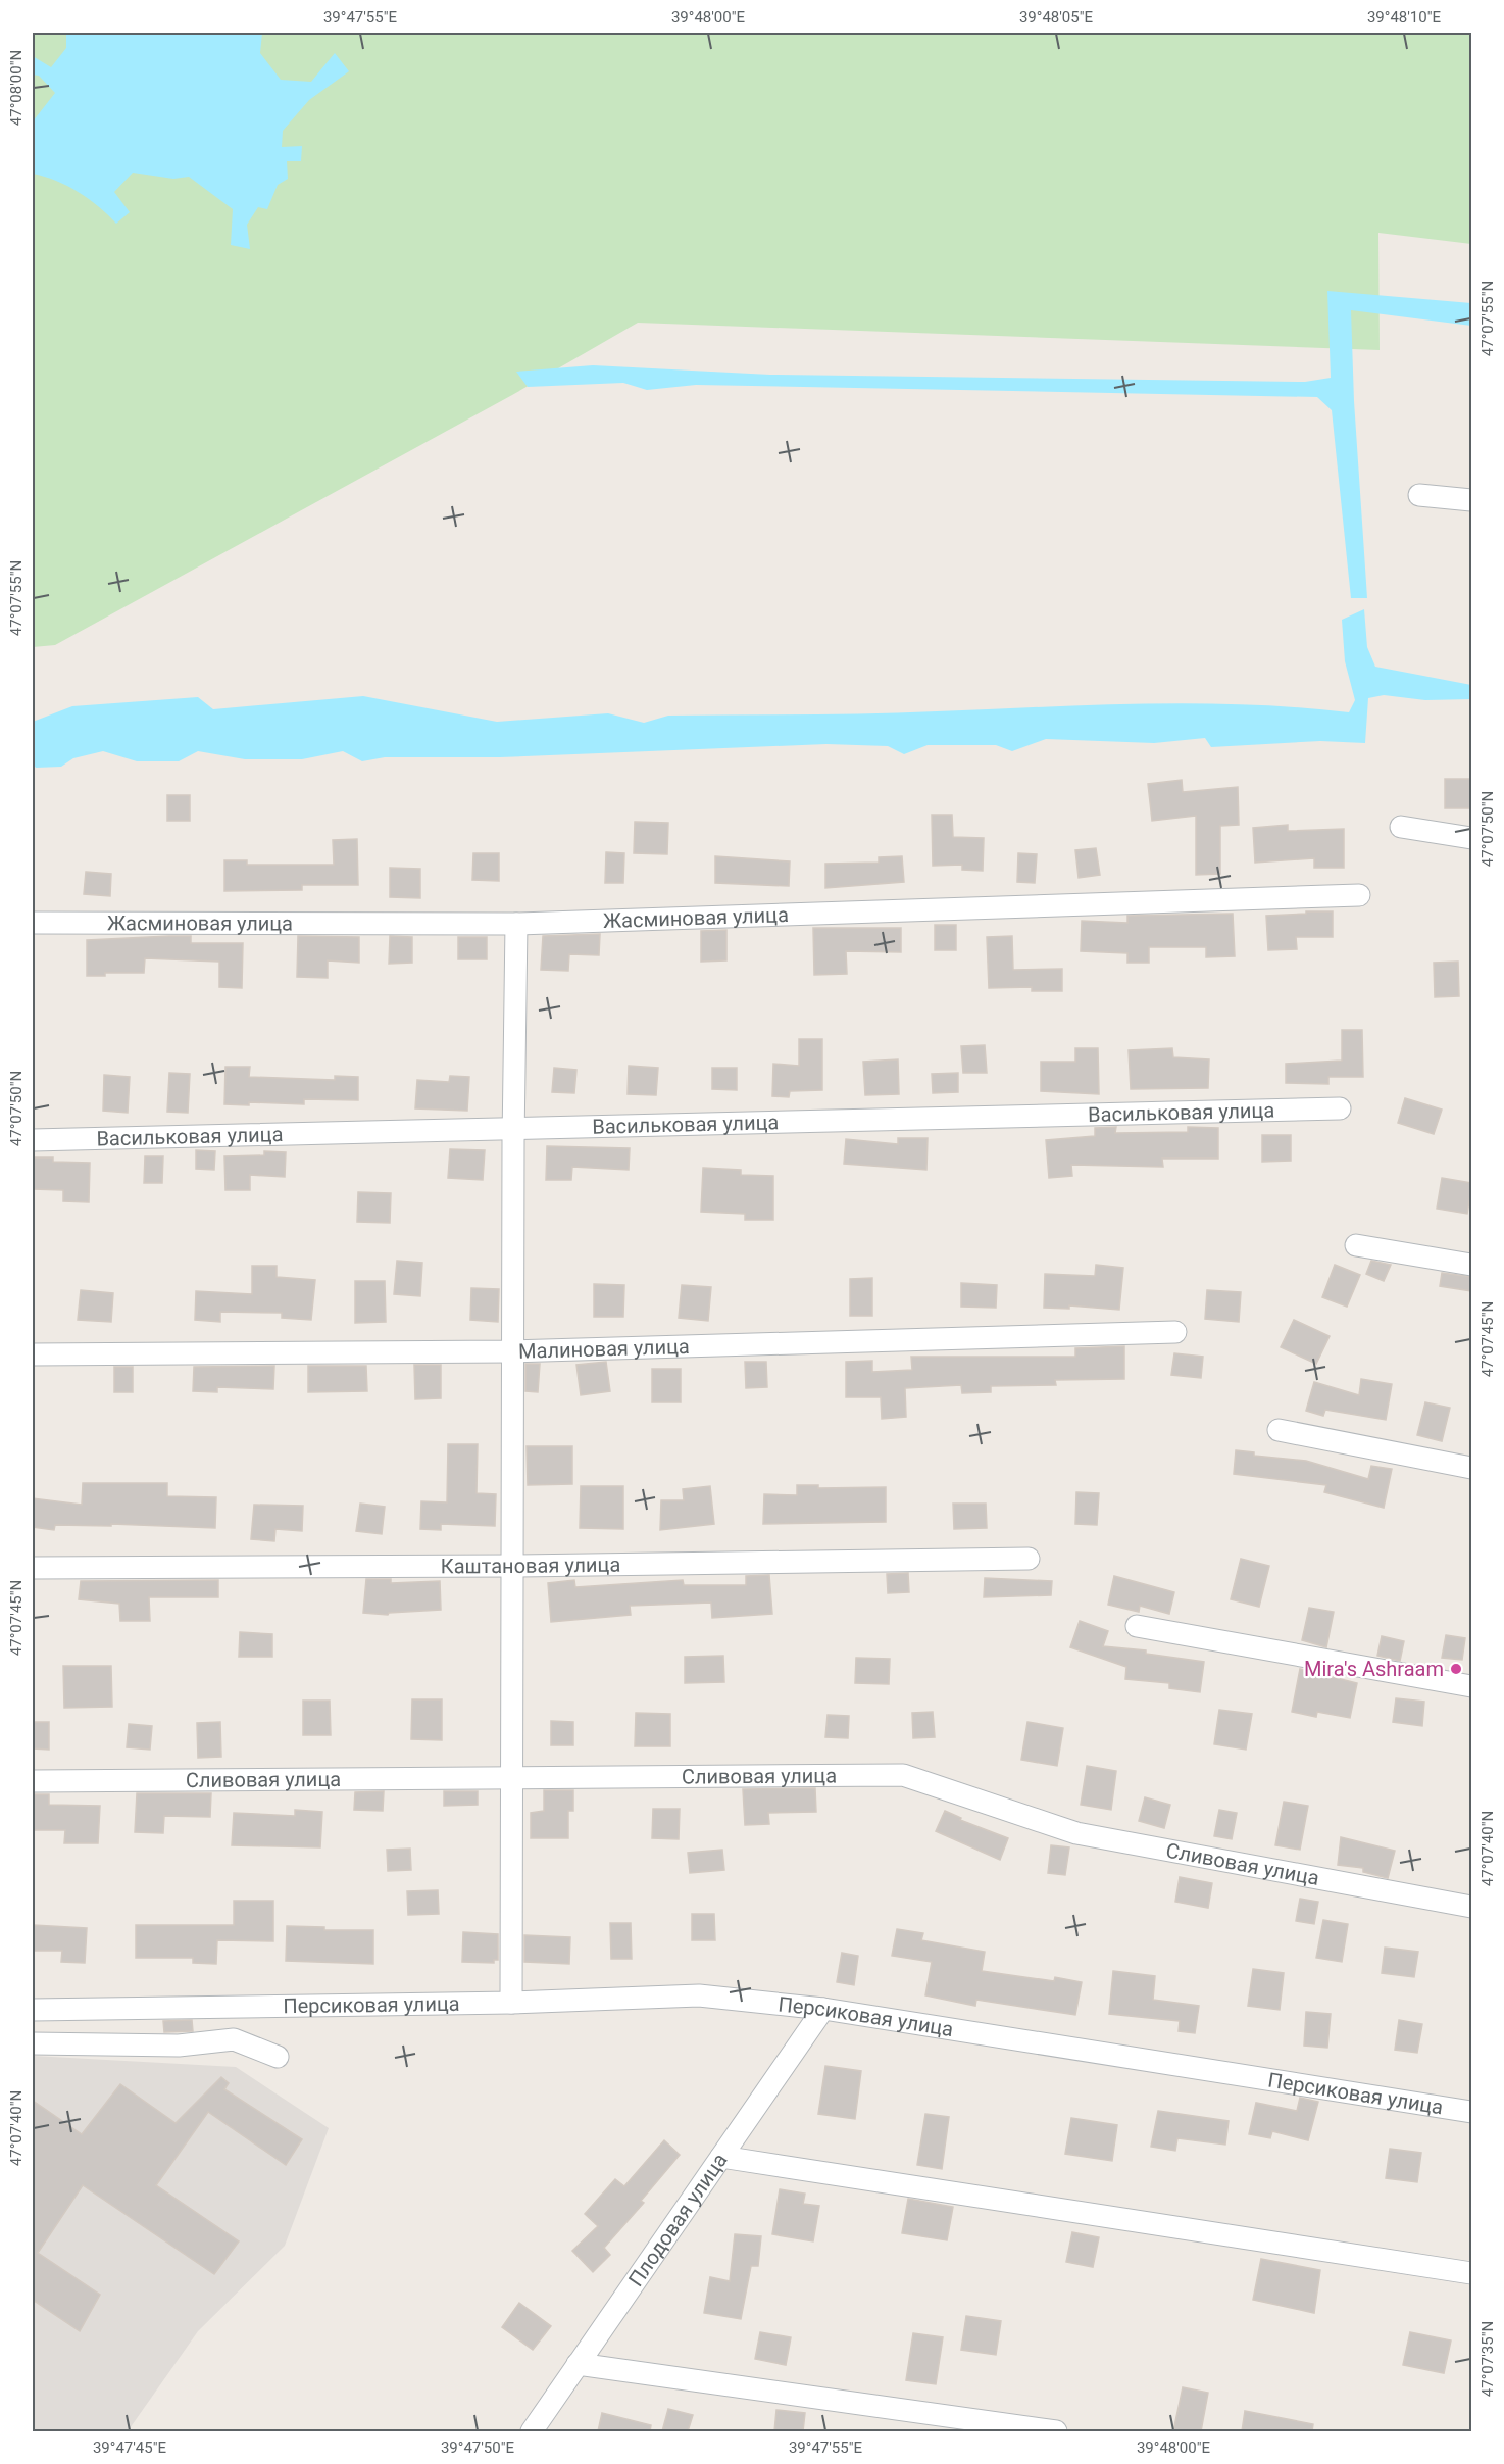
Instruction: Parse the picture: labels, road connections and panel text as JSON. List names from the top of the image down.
{
  "streets": {
    "street": [
      "Жасминовая улица",
      "Васильковая улица",
      "Малиновая улица",
      "Каштановая улица",
      "Сливовая улица",
      "Персиковая улица",
      "Плодовая улица"
    ]
  },
  "crossings": [
    ["Персиковая улица", "Плодовая улица"]
  ],
  "places": ["Mira's Ashraam"],
  "coordinates": [
    "39°47'55\"E",
    "39°48'00\"E",
    "39°48'05\"E",
    "39°48'10\"E",
    "47°08'00\"N",
    "47°07'55\"N",
    "47°07'50\"N",
    "47°07'45\"N",
    "47°07'40\"N",
    "47°07'35\"N",
    "39°47'45\"E",
    "39°47'50\"E"
  ]
}
